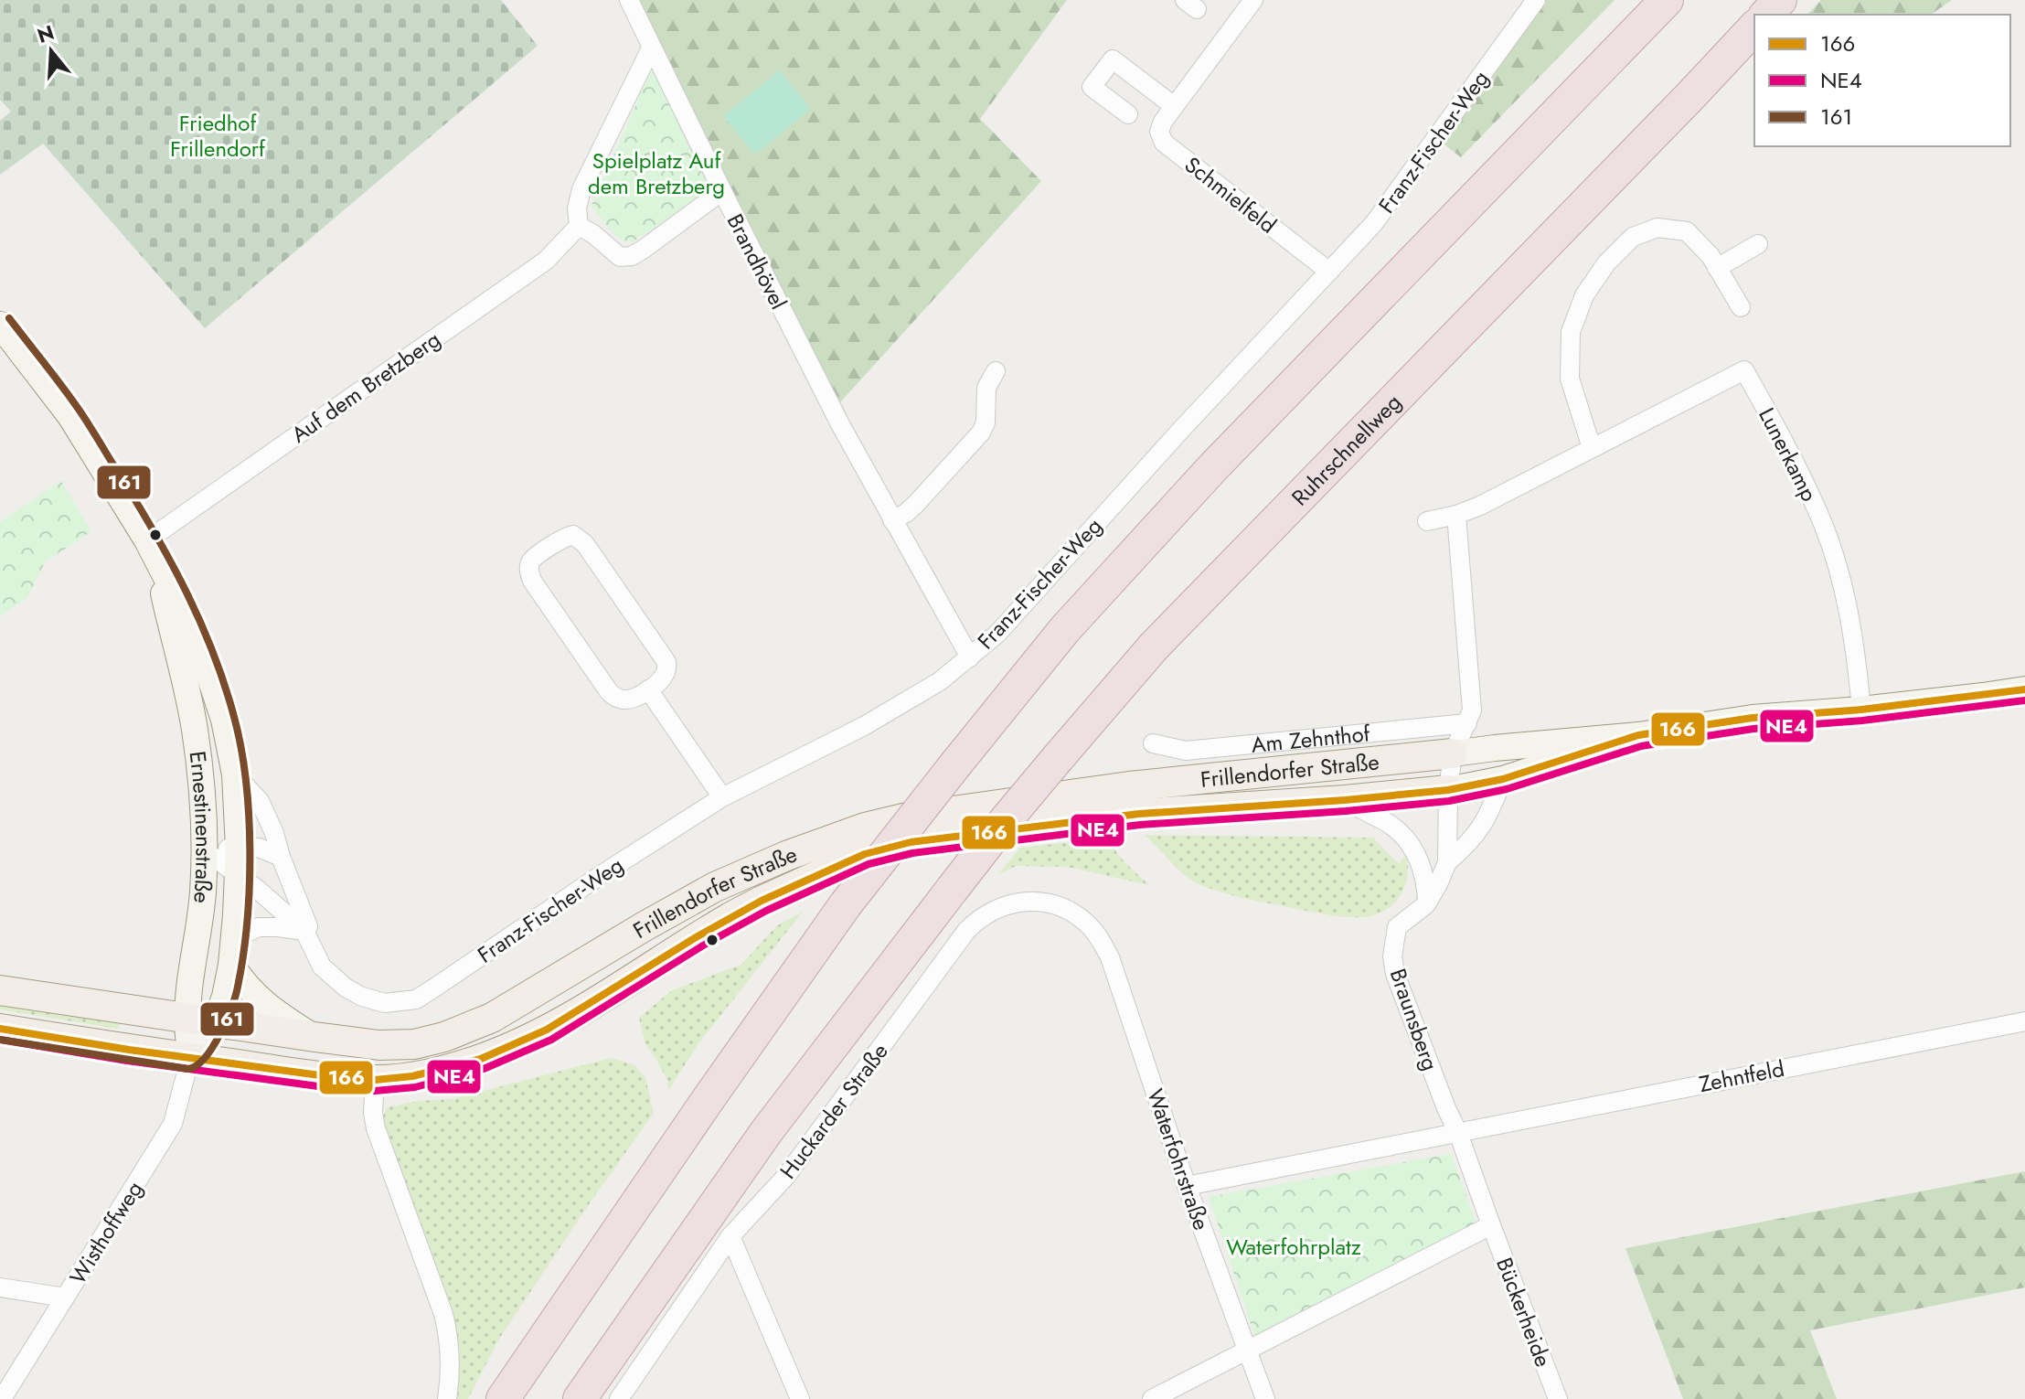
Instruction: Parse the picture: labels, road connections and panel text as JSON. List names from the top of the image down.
{
  "streets": {
    "highway": ["Ruhrschnellweg"],
    "main road": ["Frillendorfer Straße", "Ernestinenstraße"],
    "street": [
      "Franz-Fischer-Weg",
      "Schmielfeld",
      "Brandhövel",
      "Auf dem Bretzberg",
      "Lunerkamp",
      "Am Zehnthof",
      "Braunsberg",
      "Zehntfeld",
      "Huckarder Straße",
      "Waterfohrstraße",
      "Wisthoffweg",
      "Bückerheide"
    ]
  },
  "crossings": [
    ["Franz-Fischer-Weg", "Schmielfeld"],
    ["Franz-Fischer-Weg", "Brandhövel"],
    ["Franz-Fischer-Weg", "Ernestinenstraße"],
    ["Auf dem Bretzberg", "Ernestinenstraße"],
    ["Frillendorfer Straße", "Ernestinenstraße"],
    ["Frillendorfer Straße", "Braunsberg"],
    ["Frillendorfer Straße", "Wisthoffweg"],
    ["Ernestinenstraße", "Wisthoffweg"],
    ["Braunsberg", "Zehntfeld"],
    ["Huckarder Straße", "Waterfohrstraße"]
  ],
  "parks": ["Friedhof Frillendorf", "Spielplatz Auf dem Bretzberg", "Waterfohrplatz"],
  "lines": ["transit line 161", "transit line 166", "transit line NE4"],
  "legend": ["166", "NE4", "161"],
  "north": "top"
}
